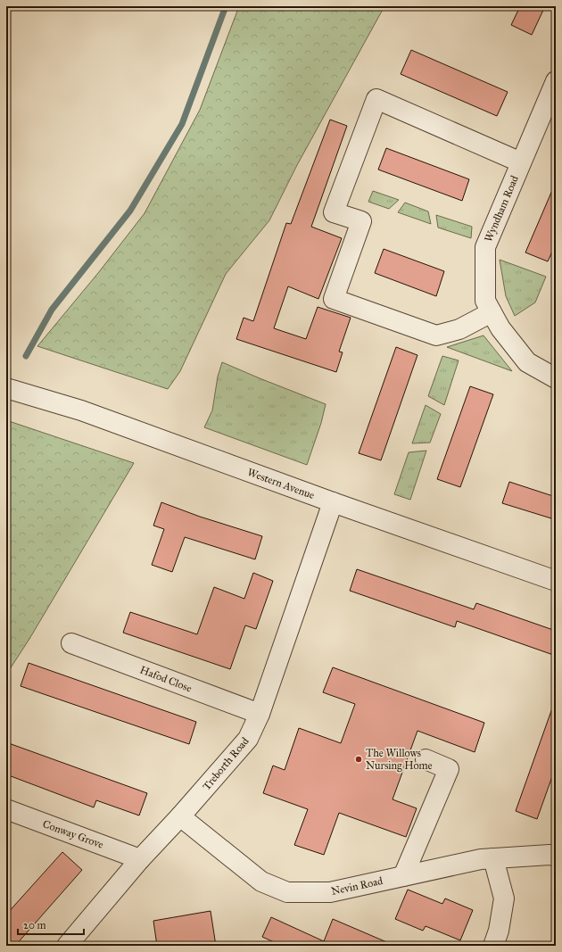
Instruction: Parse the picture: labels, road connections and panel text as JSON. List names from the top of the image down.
{
  "streets": {
    "street": [
      "Wyndham Road",
      "Western Avenue",
      "Hafod Close",
      "Treborth Road",
      "Conway Grove",
      "Nevin Road"
    ]
  },
  "crossings": [
    ["Western Avenue", "Treborth Road"],
    ["Hafod Close", "Treborth Road"],
    ["Treborth Road", "Conway Grove"],
    ["Treborth Road", "Nevin Road"]
  ],
  "places": ["The Willows Nursing Home"],
  "scale_bar": "20 m"
}
